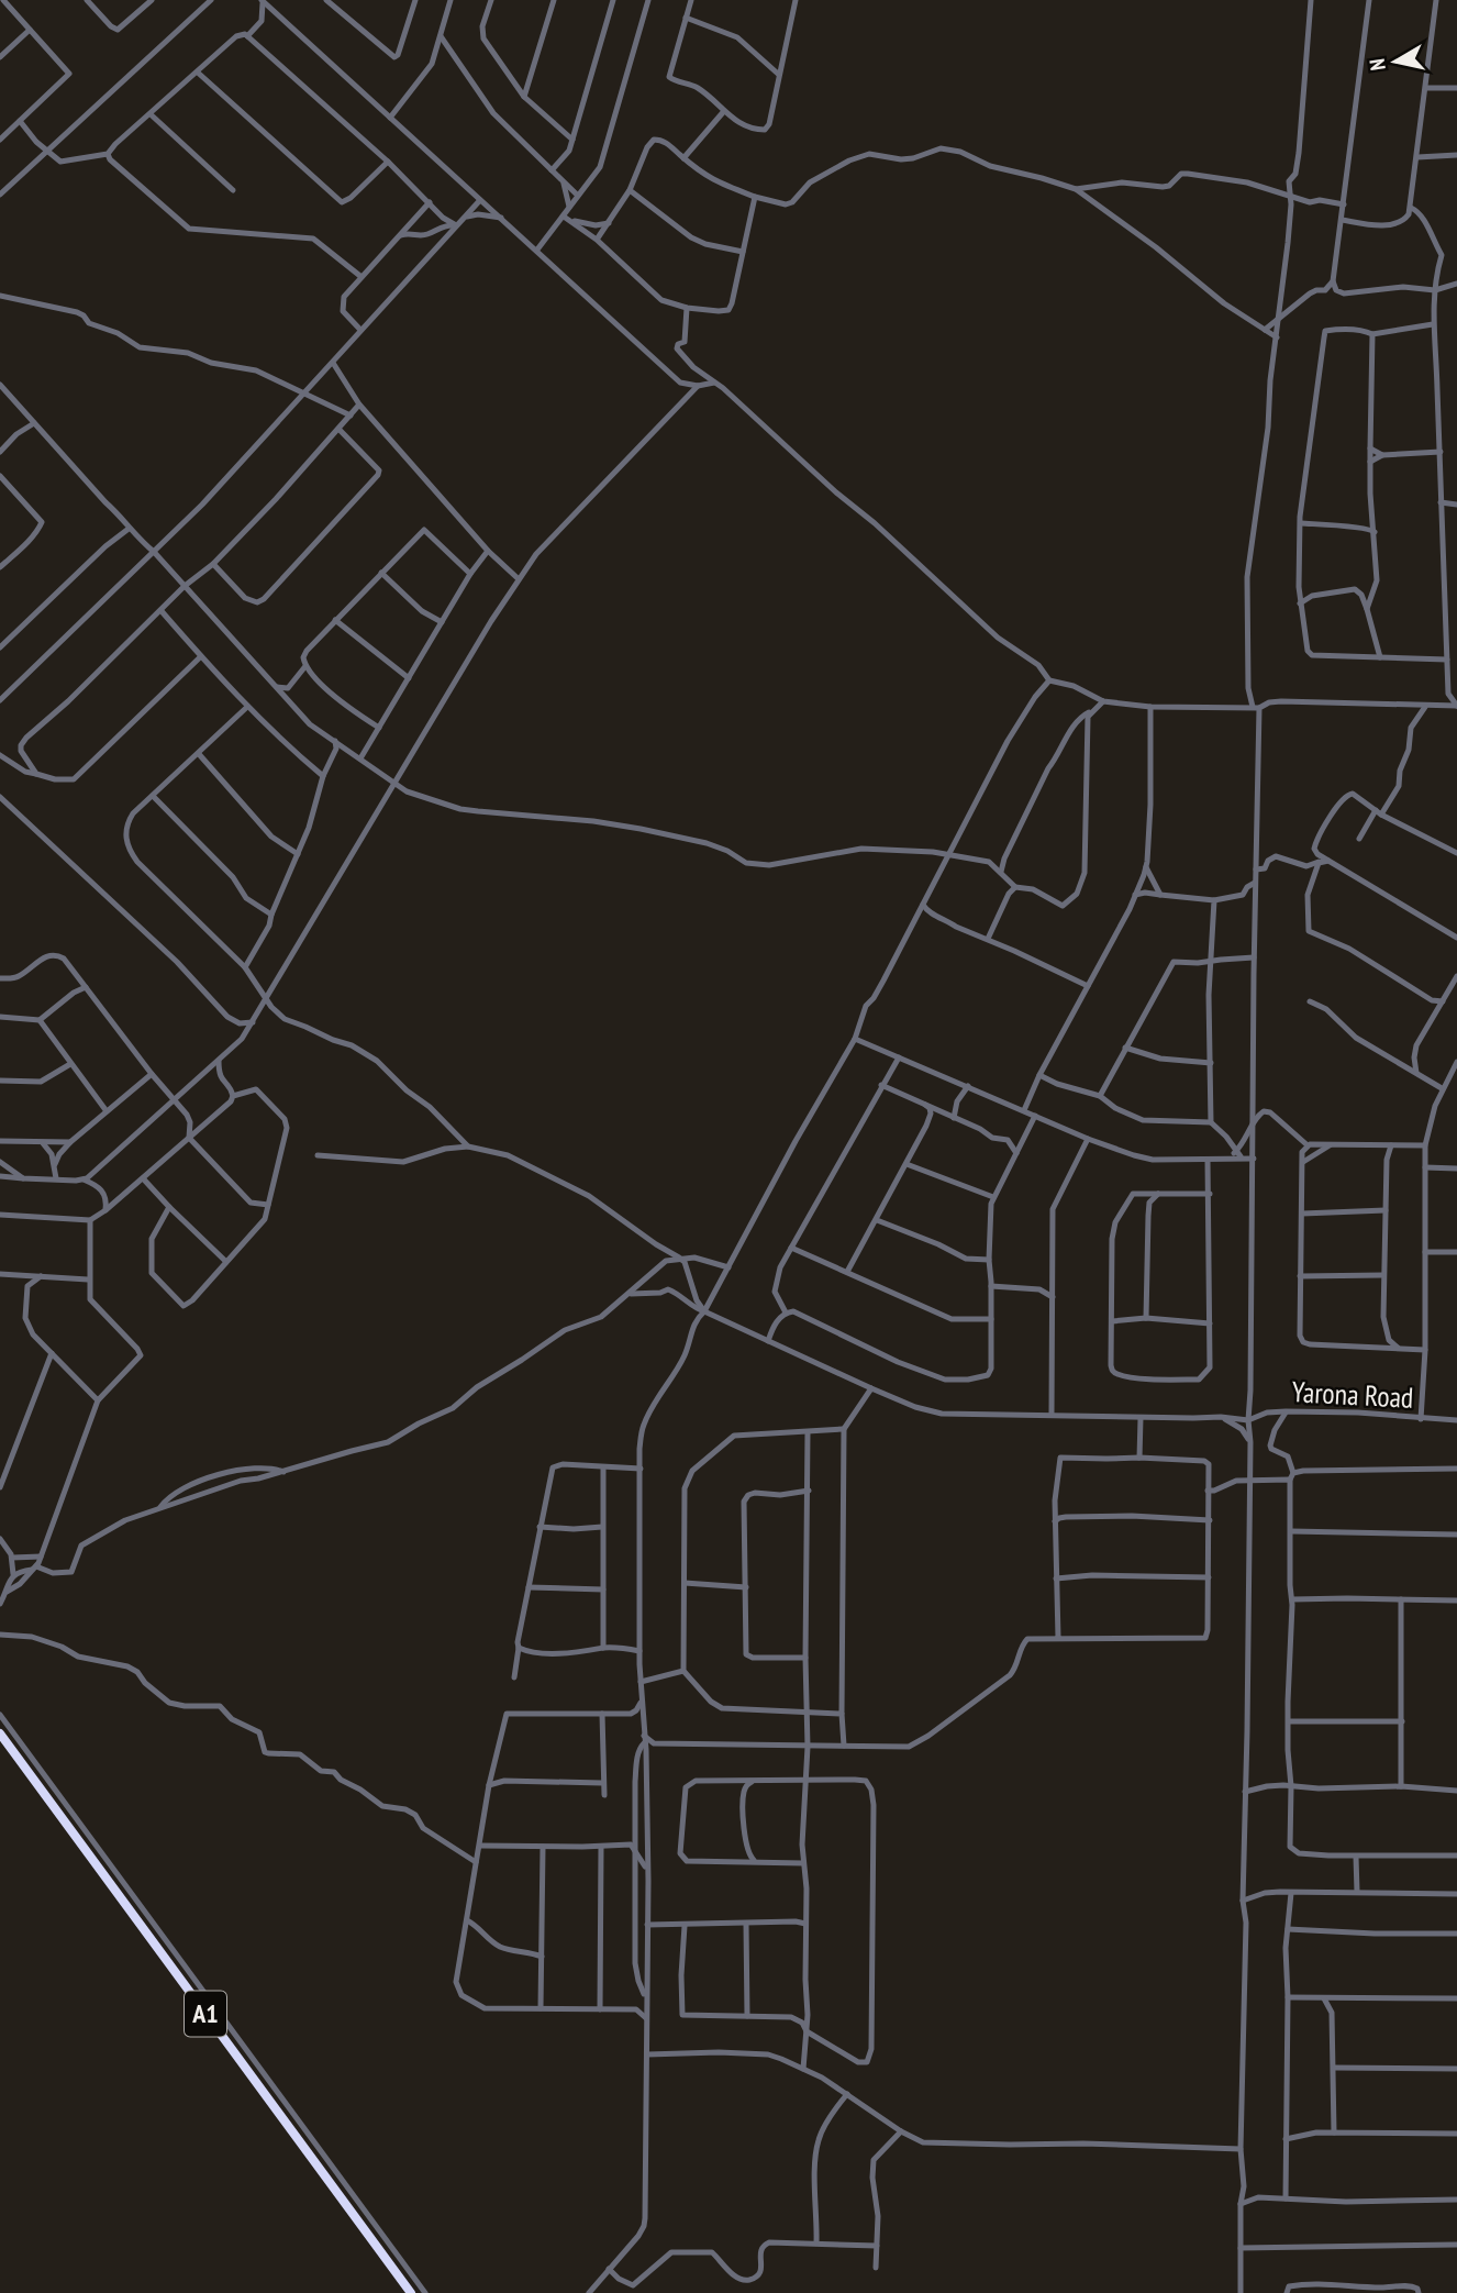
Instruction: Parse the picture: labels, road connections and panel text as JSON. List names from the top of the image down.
{
  "streets": {
    "highway": ["A1"],
    "street": ["Yarona Road"]
  },
  "north": "left"
}
